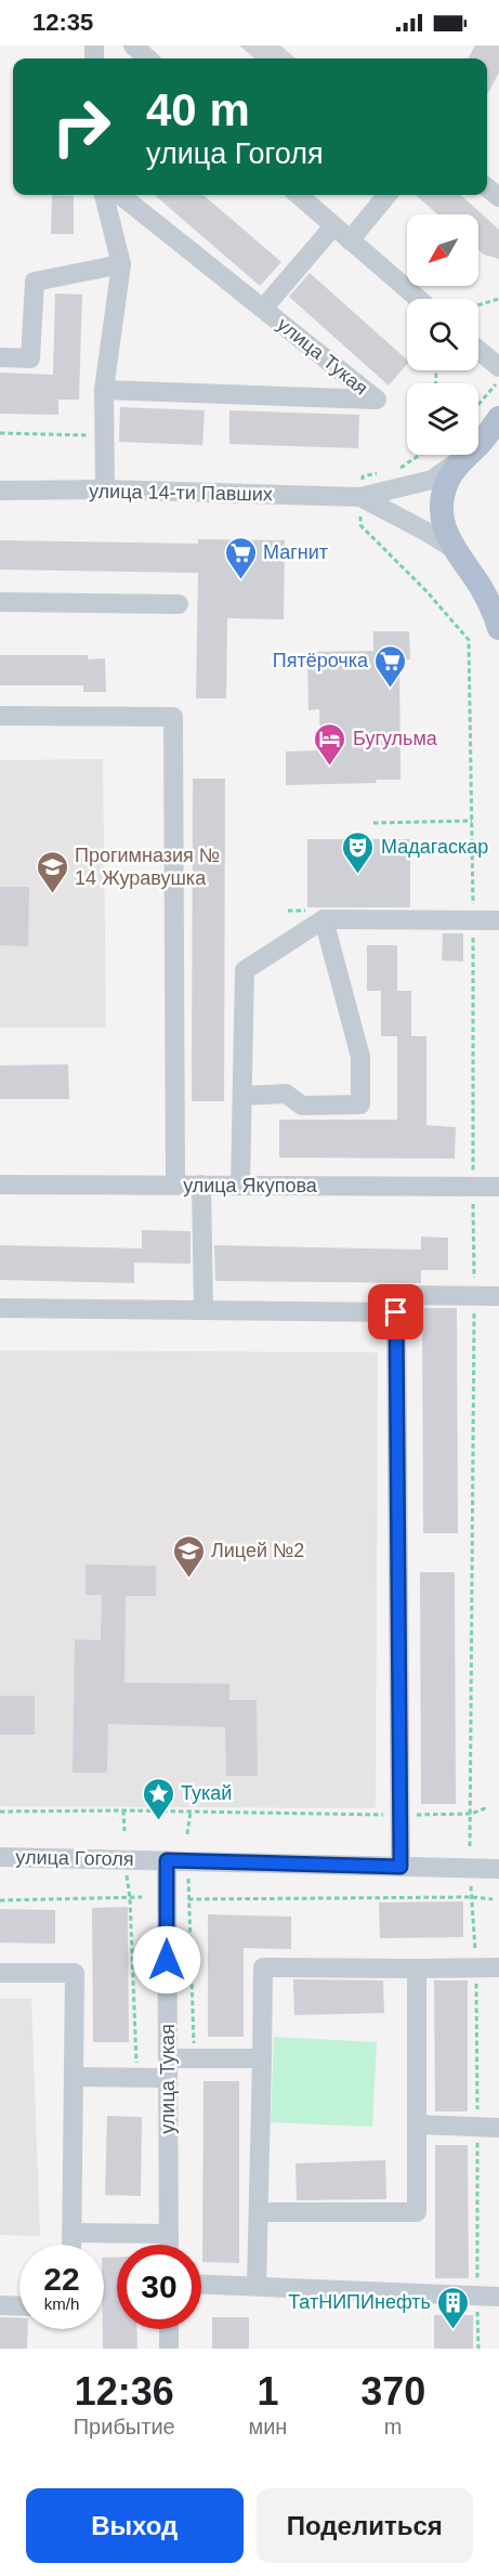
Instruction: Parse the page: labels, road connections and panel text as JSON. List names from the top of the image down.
{
  "streets": {
    "street": [
      "улица Тукая",
      "улица 14-ти Павших",
      "улица Якупова",
      "улица Гоголя"
    ]
  },
  "crossings": [
    ["улица Тукая", "улица Гоголя"]
  ],
  "places": {
    "supermarket": ["Магнит", "Пятёрочка"],
    "hotel": ["Бугульма"],
    "theatre": ["Мадагаскар"],
    "school or university": ["Прогимназия № 14 Журавушка", "Лицей №2"],
    "place": ["Тукай"],
    "building": ["ТатНИПИнефть"]
  },
  "north": "bottom left",
  "page": {
    "status": "12:35",
    "turn": ["40 m", "улица Гоголя"],
    "speed": "22 km/h",
    "limit": "30",
    "eta": [
      "12:36",
      "Прибытие",
      "1",
      "мин",
      "370",
      "m"
    ],
    "buttons": ["Выход", "Поделиться"]
  }
}
